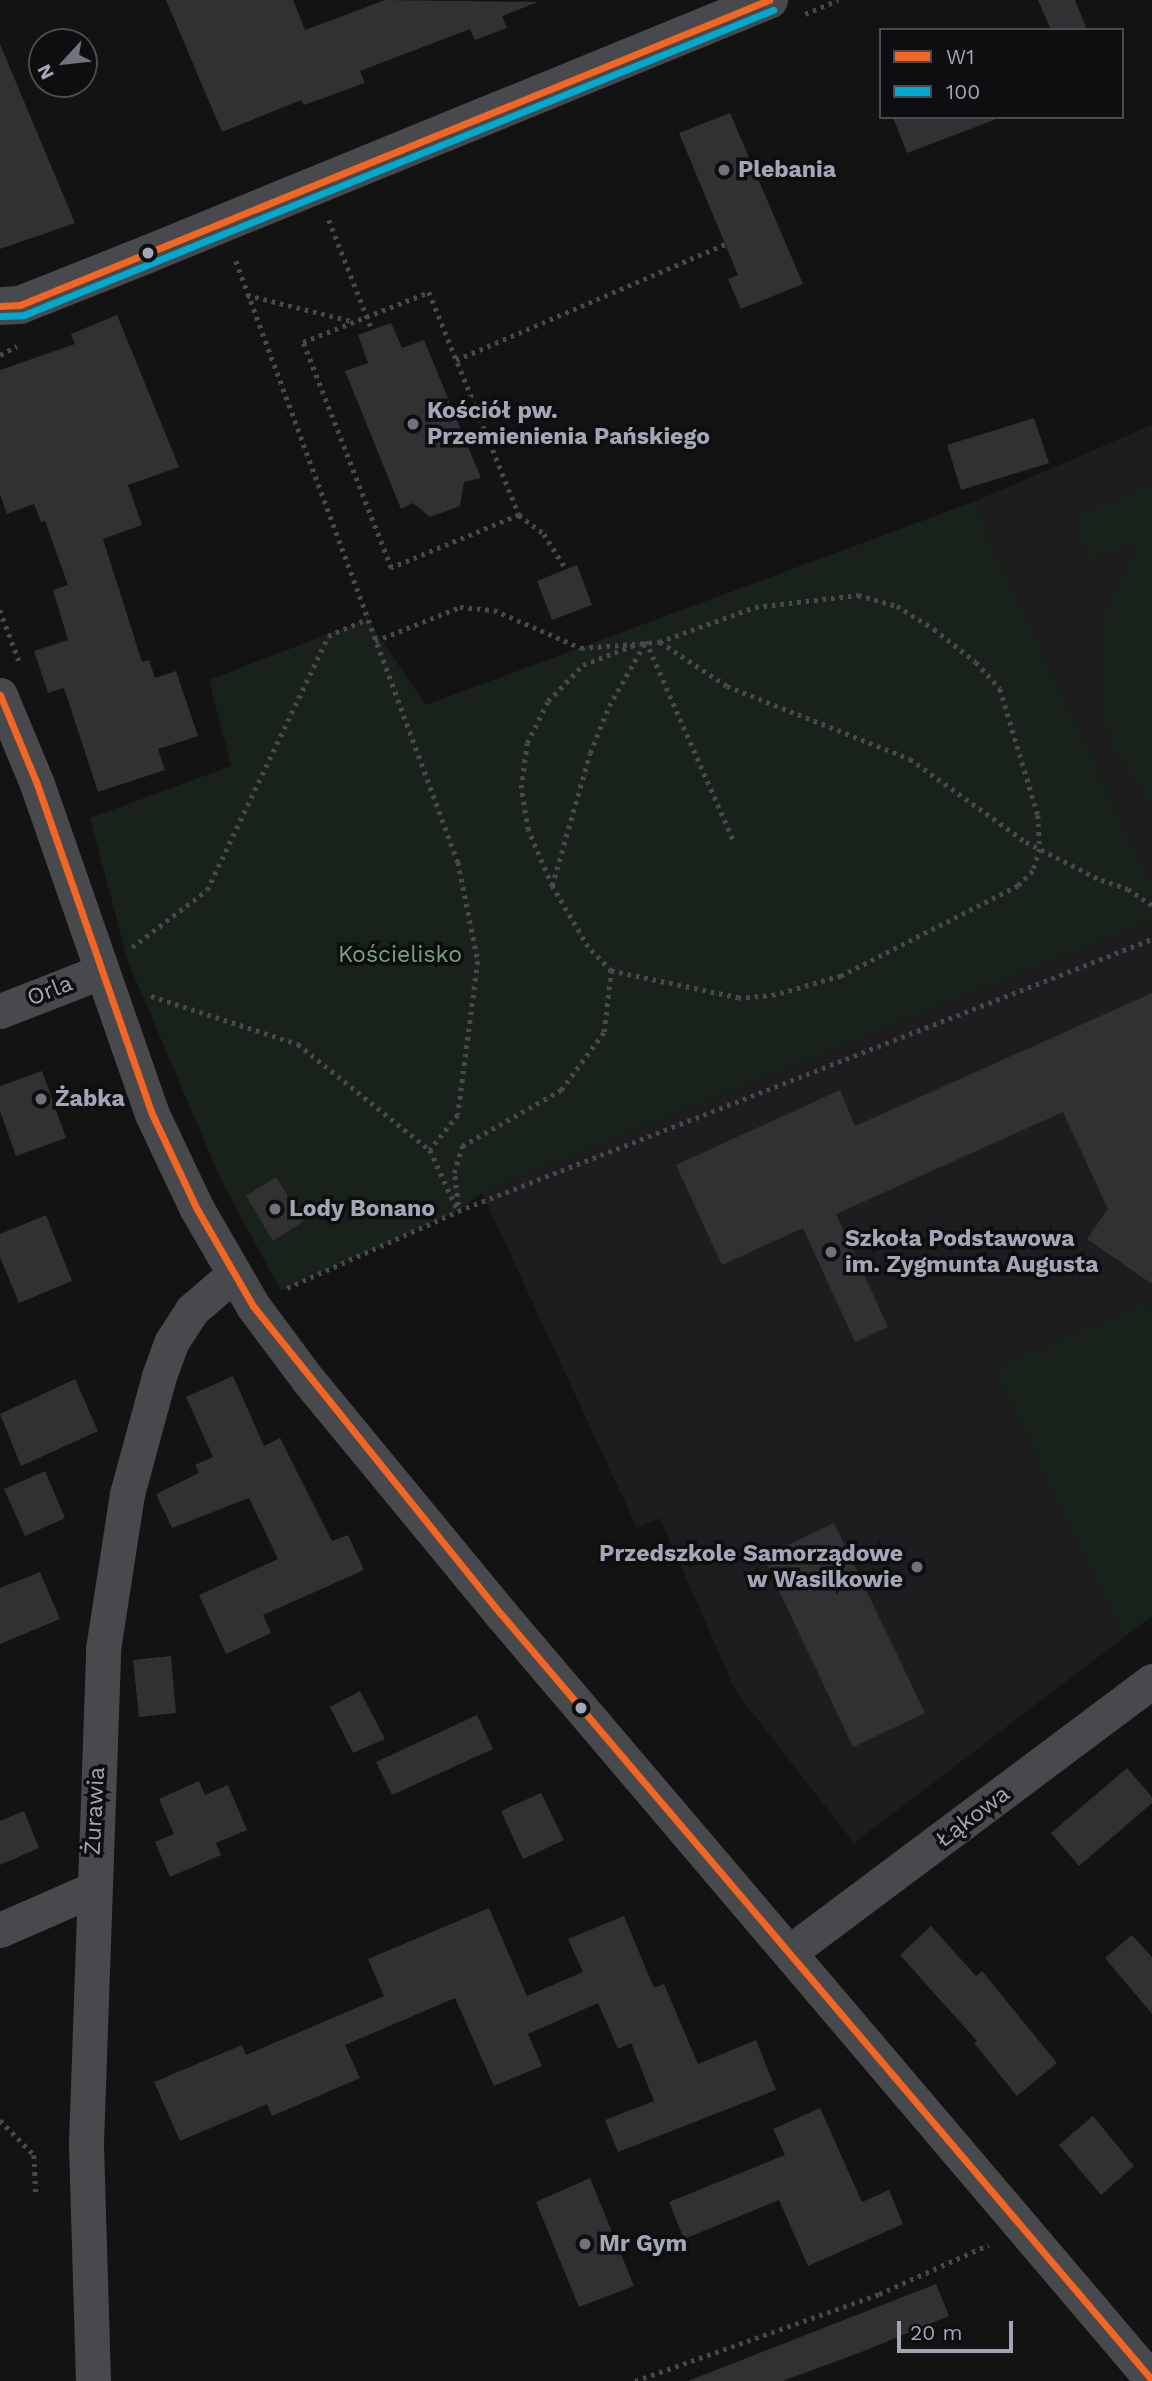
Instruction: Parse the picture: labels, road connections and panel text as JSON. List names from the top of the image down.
{
  "streets": {
    "street": ["Orla", "Żurawia", "Łąkowa"]
  },
  "parks": ["Kościelisko"],
  "places": [
    "Plebania",
    "Kościół pw. Przemienienia Pańskiego",
    "Żabka",
    "Lody Bonano",
    "Szkoła Podstawowa im. Zygmunta Augusta",
    "Przedszkole Samorządowe w Wasilkowie",
    "Mr Gym"
  ],
  "lines": ["transit line W1", "transit line 100"],
  "legend": ["W1", "100"],
  "scale_bar": "20 m",
  "north": "bottom left"
}
